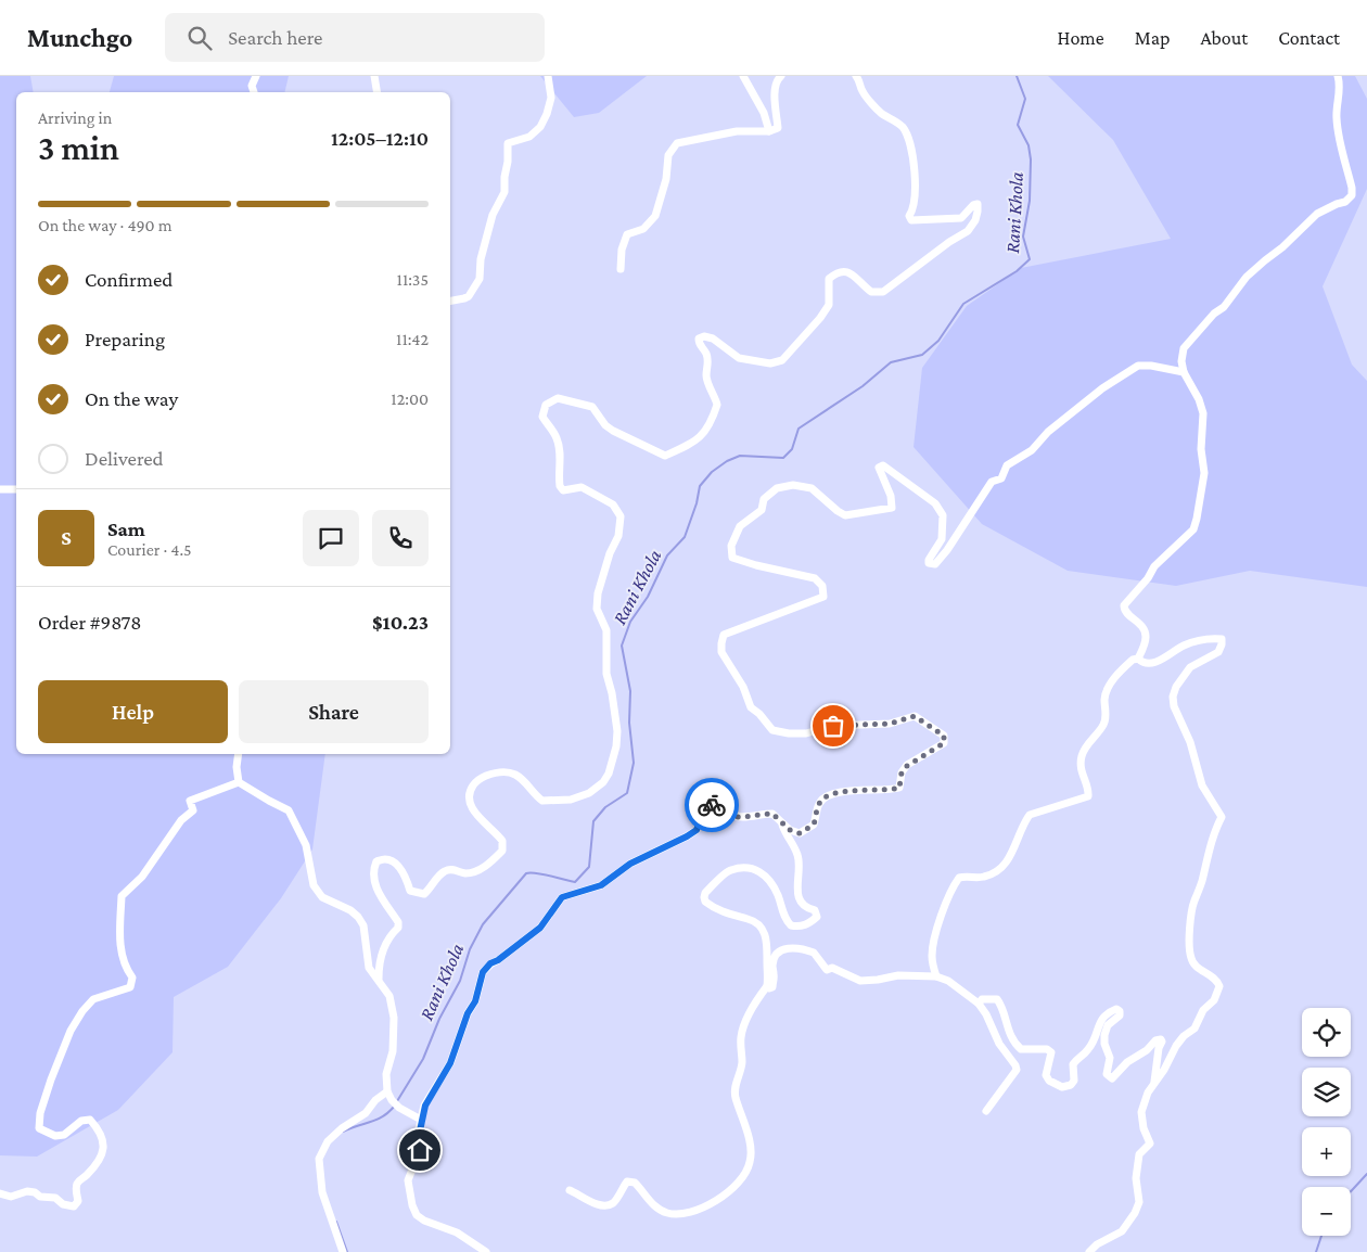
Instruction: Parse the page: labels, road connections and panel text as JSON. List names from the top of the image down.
{
  "water": ["Rani Khola"],
  "page": {
    "header": "Munchgo",
    "search": "Search here",
    "nav": [
      "Home",
      "Map",
      "About",
      "Contact"
    ],
    "heading": ["3 min", "Arriving in", "12:05–12:10"],
    "panel": [
      "Sam",
      "Courier · 4.5",
      "Order #9878",
      "$10.23"
    ],
    "bar": "On the way · 490 m",
    "list": [
      ["Confirmed", "11:35"],
      ["Preparing", "11:42"],
      ["On the way", "12:00"],
      "Delivered"
    ],
    "round": "S",
    "buttons": ["Help", "Share"],
    "map_buttons": ["+", "−"]
  }
}
